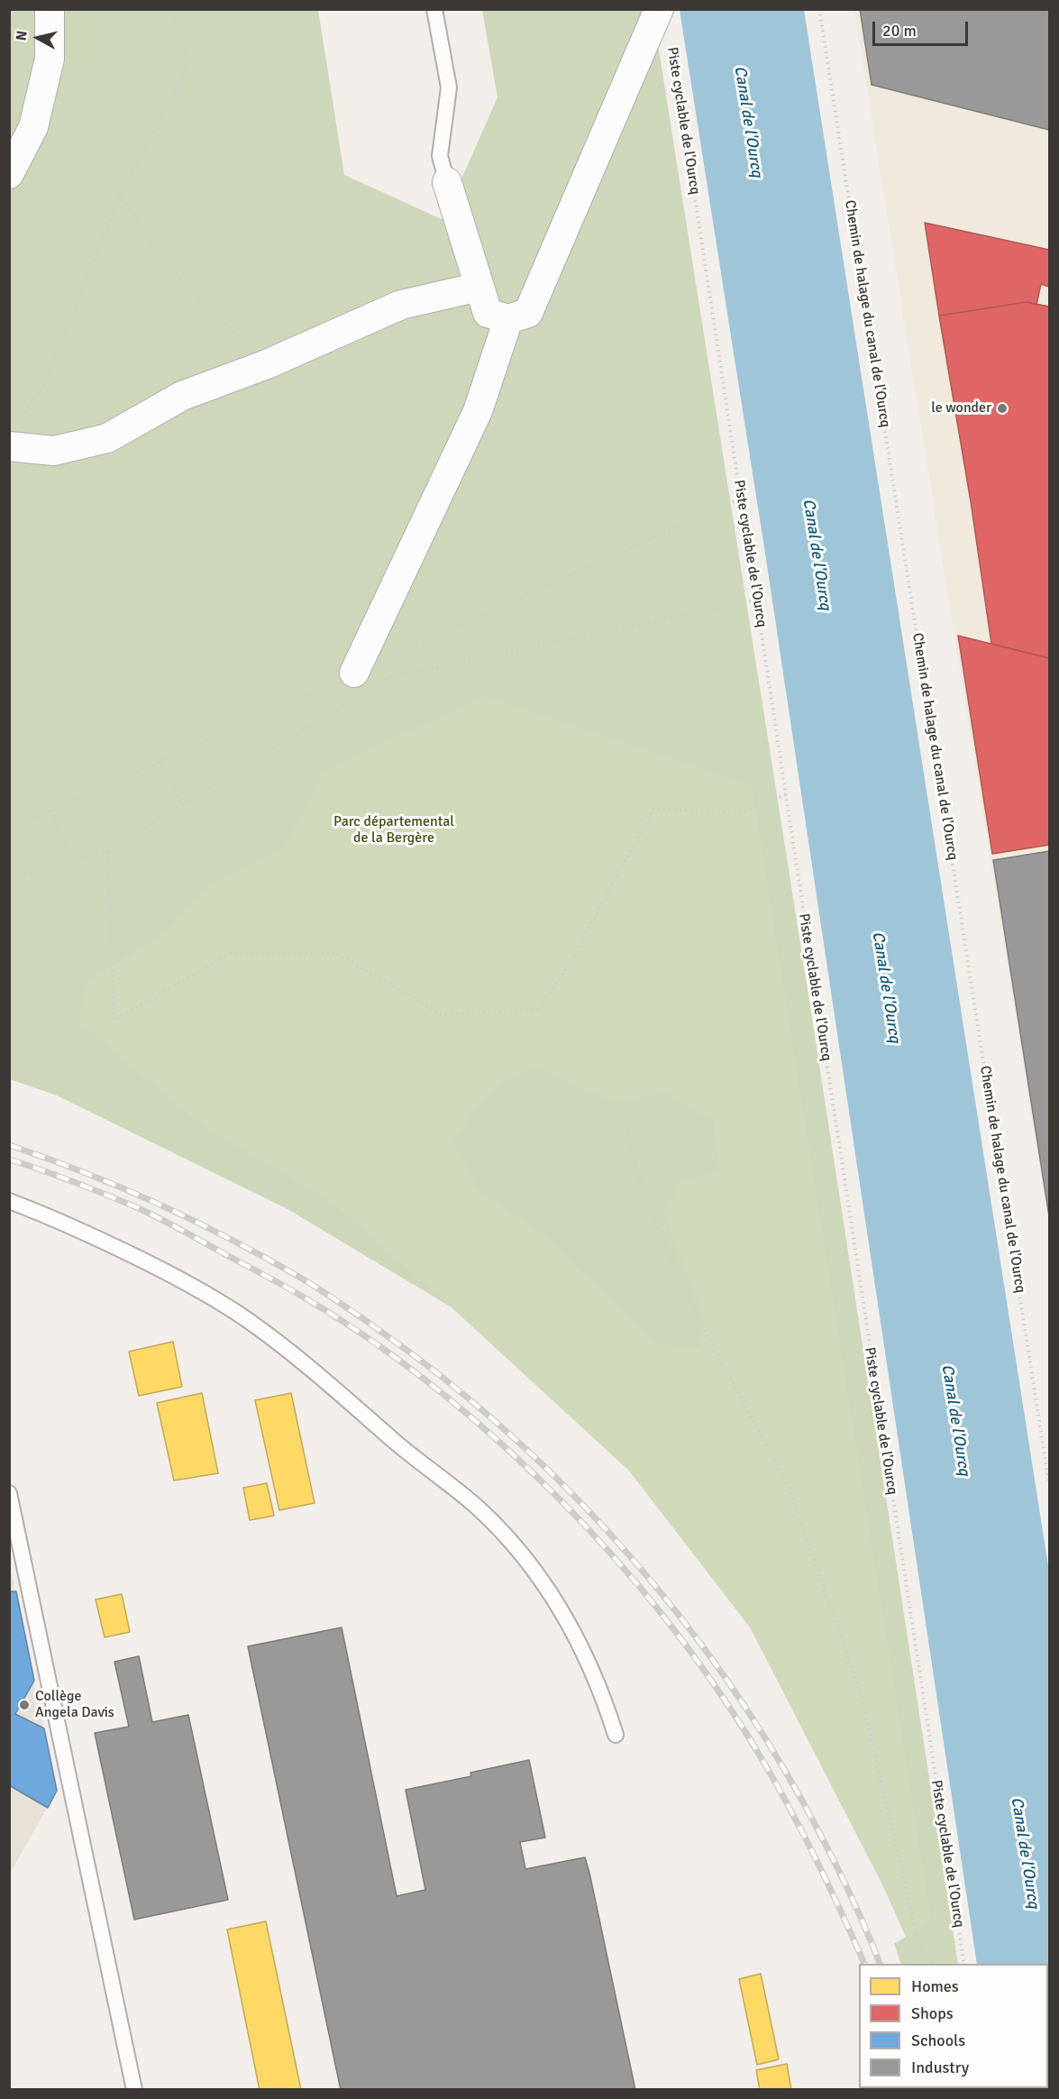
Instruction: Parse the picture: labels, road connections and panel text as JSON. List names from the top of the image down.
{
  "streets": {
    "path": ["Piste cyclable de l'Ourcq", "Chemin de halage du canal de l'Ourcq"]
  },
  "water": ["Canal de l'Ourcq"],
  "parks": ["Parc départemental de la Bergère"],
  "places": ["le wonder", "Collège Angela Davis"],
  "legend": [
    "Homes",
    "Shops",
    "Schools",
    "Industry"
  ],
  "scale_bar": "20 m",
  "north": "left"
}
